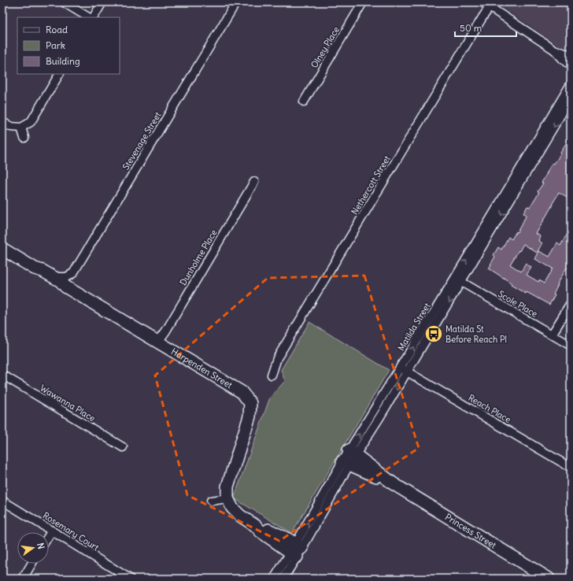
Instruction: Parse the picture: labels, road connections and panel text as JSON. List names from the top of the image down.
{
  "streets": {
    "street": [
      "Olney Place",
      "Stevenage Street",
      "Nethercott Street",
      "Dunholme Place",
      "Scole Place",
      "Matilda Street",
      "Harpenden Street",
      "Wawanna Place",
      "Reach Place",
      "Princess Street",
      "Rosemary Court"
    ]
  },
  "crossings": [
    ["Stevenage Street", "Harpenden Street"],
    ["Dunholme Place", "Harpenden Street"],
    ["Scole Place", "Matilda Street"],
    ["Matilda Street", "Reach Place"],
    ["Matilda Street", "Princess Street"]
  ],
  "places": {
    "bus stop": ["Matilda St Before Reach Pl"]
  },
  "legend": ["Road", "Park", "Building"],
  "scale_bar": "50 m",
  "north": "right"
}
